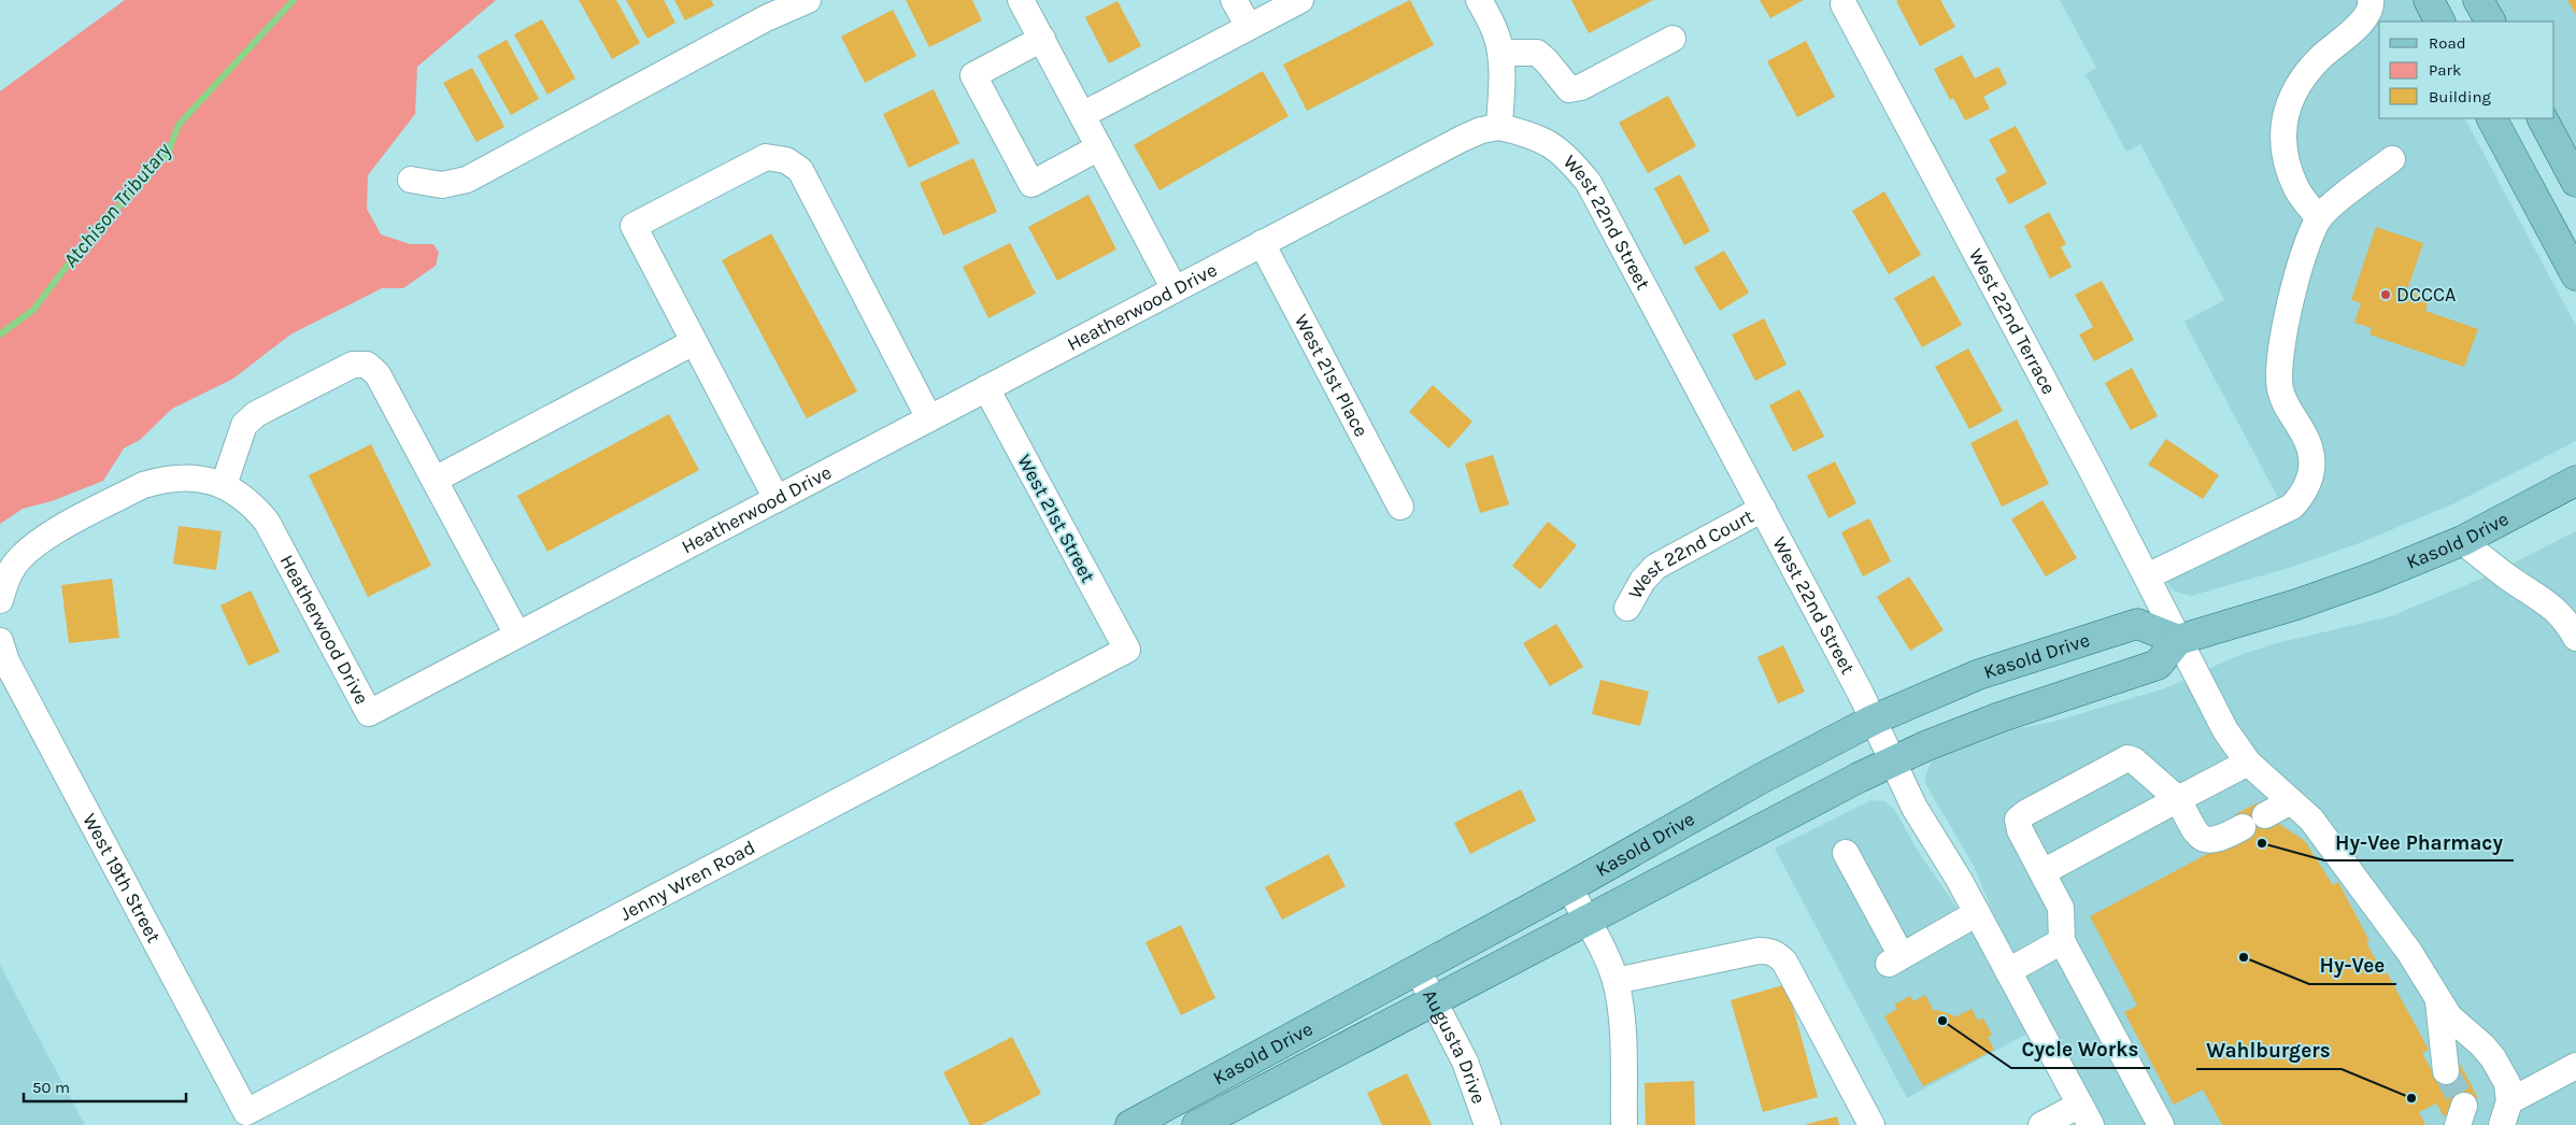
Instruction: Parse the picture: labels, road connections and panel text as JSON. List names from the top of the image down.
{
  "streets": {
    "main road": ["Kasold Drive"],
    "street": [
      "West 22nd Street",
      "Heatherwood Drive",
      "West 22nd Terrace",
      "West 21st Place",
      "West 21st Street",
      "West 22nd Court",
      "West 19th Street",
      "Jenny Wren Road",
      "Augusta Drive"
    ]
  },
  "crossings": [
    ["West 22nd Street", "Heatherwood Drive"],
    ["West 22nd Street", "Kasold Drive"],
    ["West 22nd Street", "West 22nd Court"],
    ["Heatherwood Drive", "West 21st Place"],
    ["Heatherwood Drive", "West 21st Street"],
    ["West 22nd Terrace", "Kasold Drive"],
    ["West 21st Street", "Jenny Wren Road"],
    ["Kasold Drive", "Augusta Drive"],
    ["West 19th Street", "Jenny Wren Road"]
  ],
  "water": ["Atchison Tributary"],
  "places": [
    "DCCCA",
    "Hy-Vee Pharmacy",
    "Hy-Vee",
    "Cycle Works",
    "Wahlburgers"
  ],
  "legend": ["Road", "Park", "Building"],
  "scale_bar": "50 m"
}
